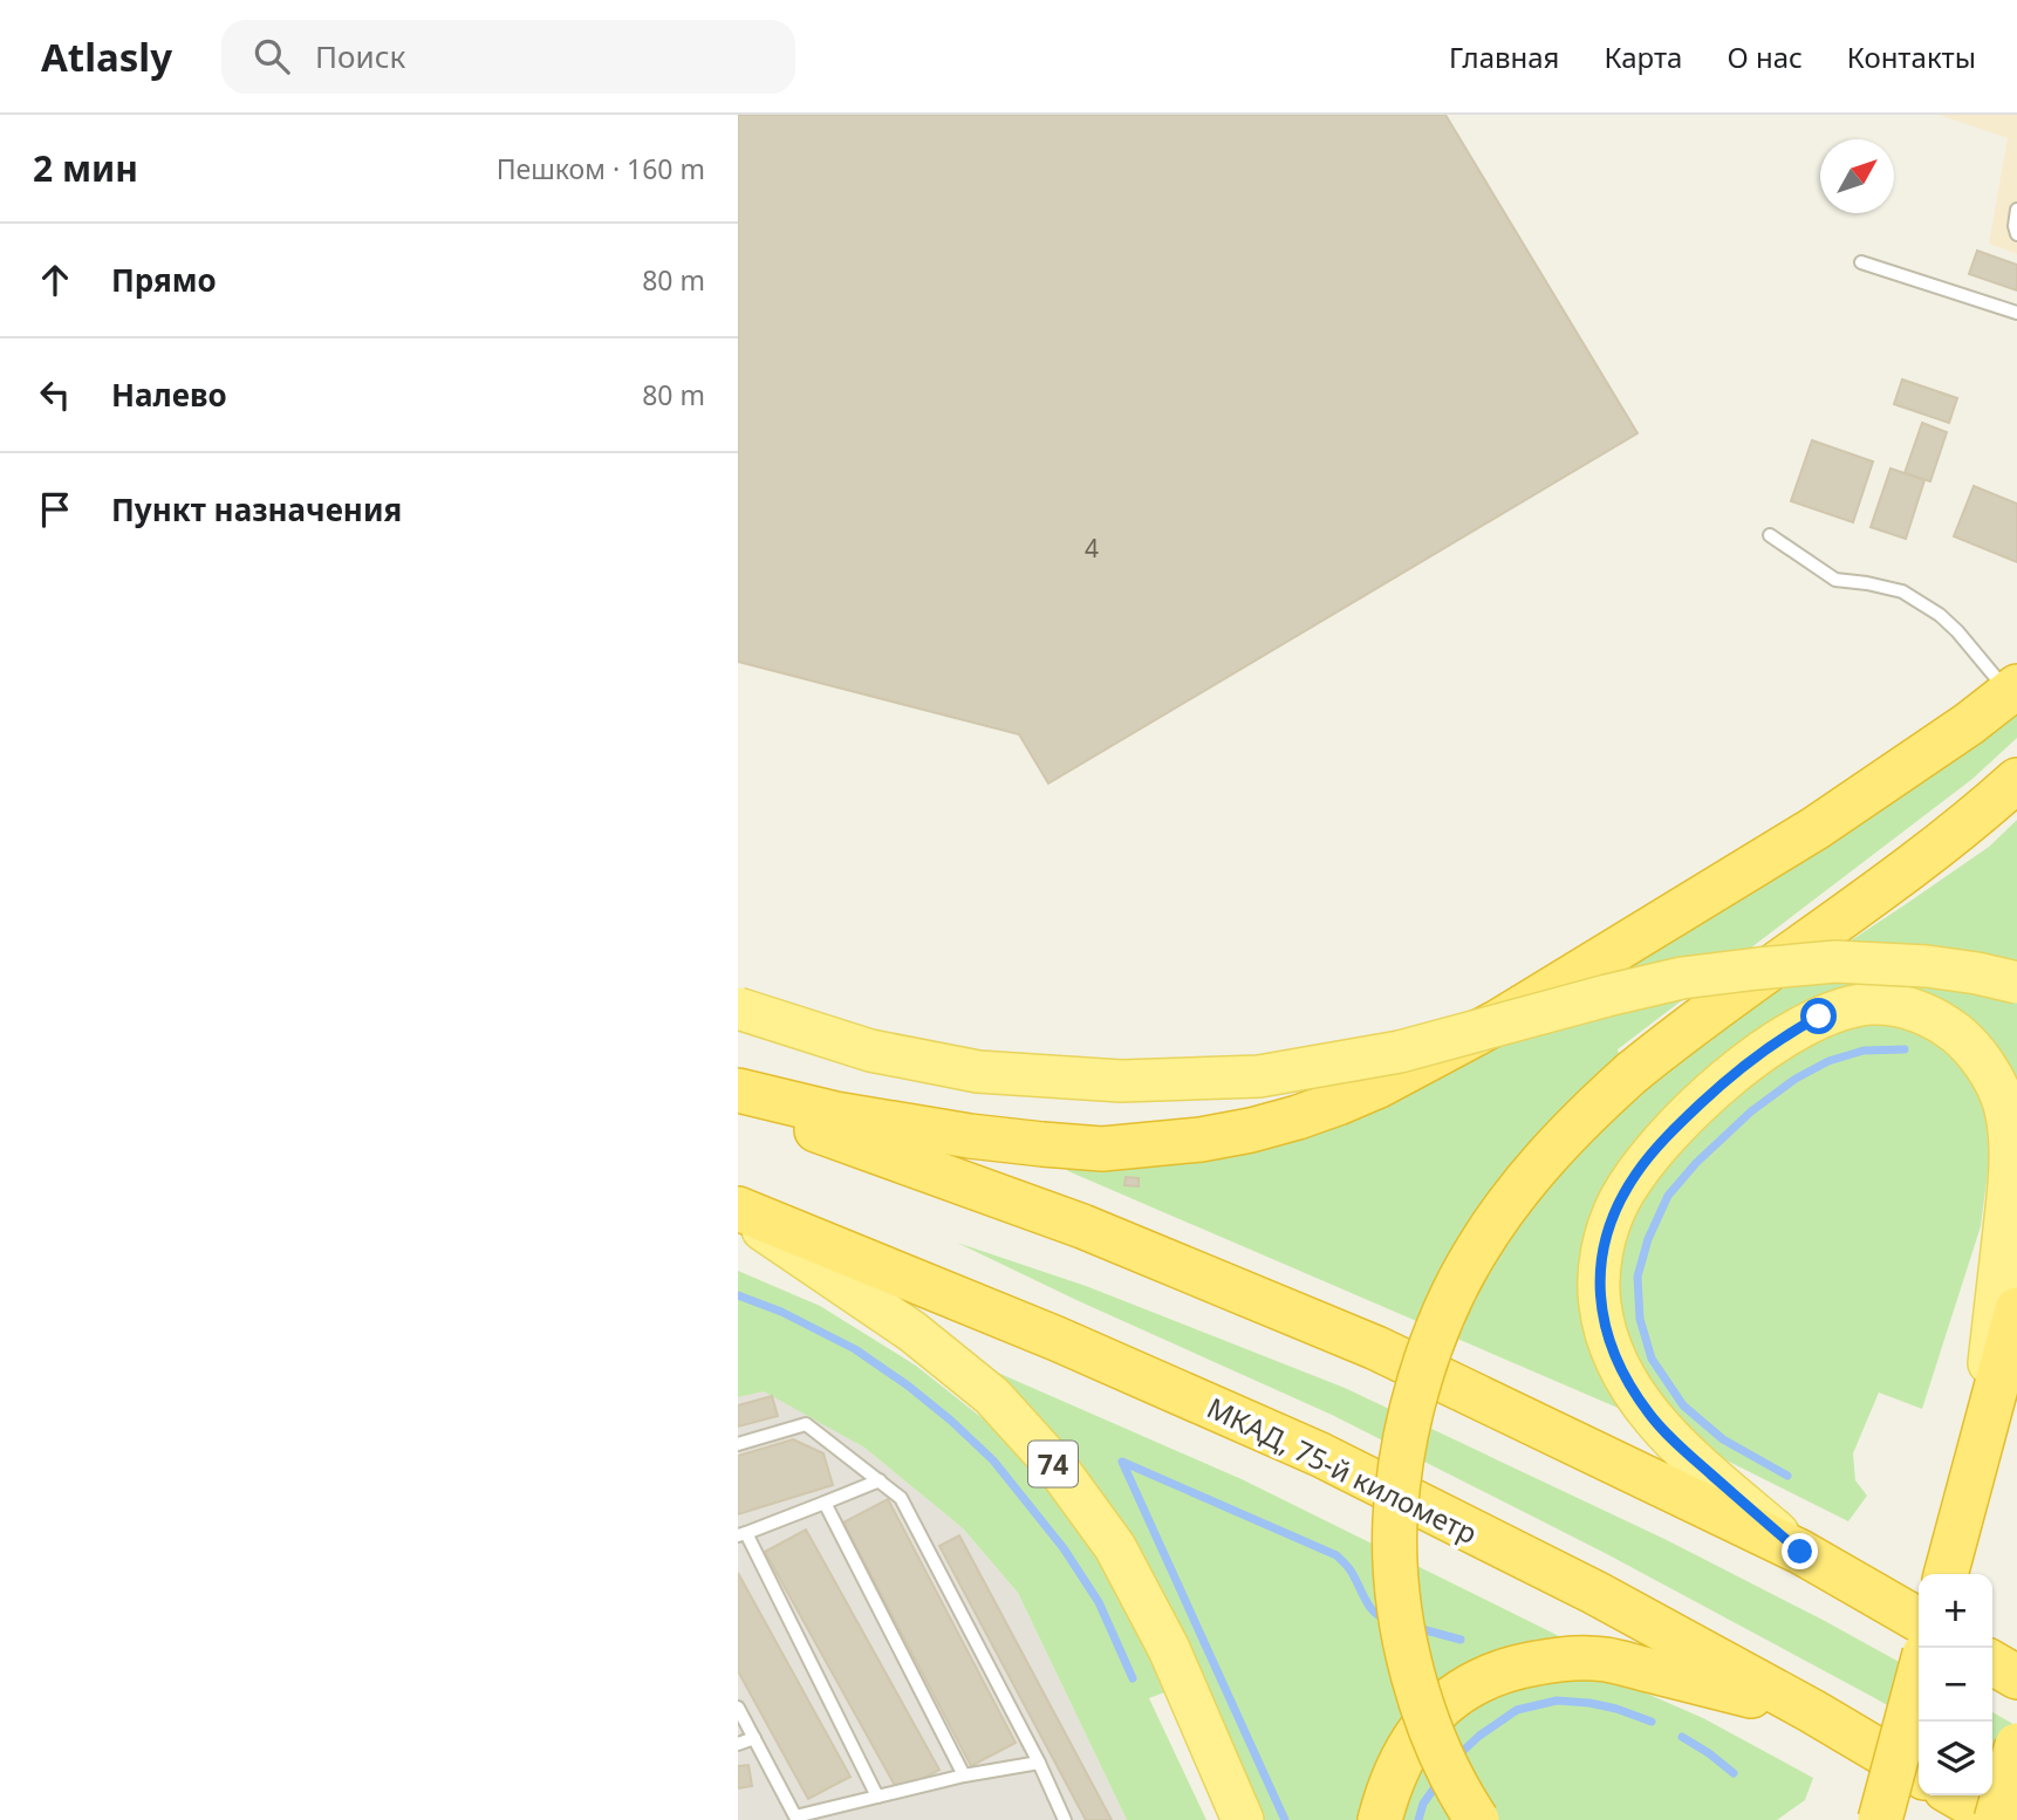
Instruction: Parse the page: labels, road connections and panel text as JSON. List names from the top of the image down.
{
  "streets": {
    "highway": ["МКАД, 75-й километр"],
    "main road": ["74"]
  },
  "crossings": [
    ["74", "МКАД, 75-й километр"]
  ],
  "house_numbers": ["4"],
  "north": "top right",
  "page": {
    "header": "Atlasly",
    "search": "Поиск",
    "nav": [
      "Главная",
      "Карта",
      "О нас",
      "Контакты"
    ],
    "heading": ["2 мин", "Пешком · 160 m"],
    "list": [
      ["Прямо", "80 m"],
      ["Налево", "80 m"],
      "Пункт назначения"
    ],
    "map_buttons": ["+", "−"]
  }
}
